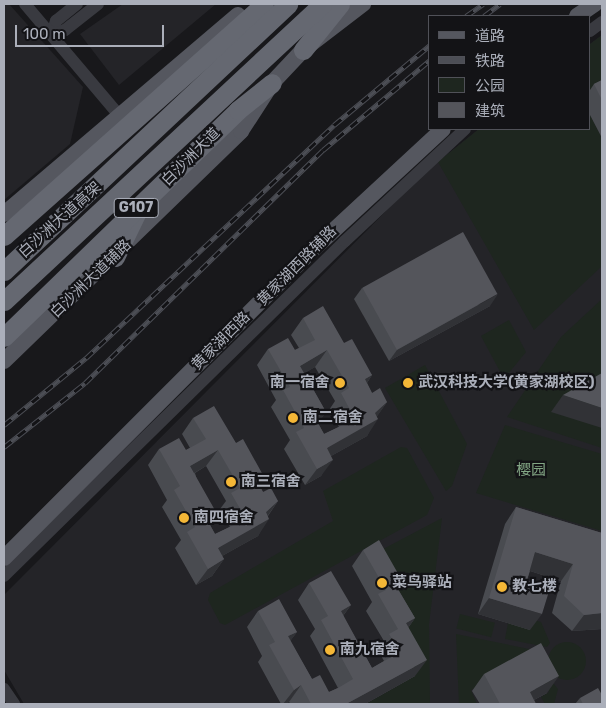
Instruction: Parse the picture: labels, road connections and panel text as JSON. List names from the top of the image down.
{
  "streets": {
    "highway": ["白沙洲大道", "G107", "白沙洲大道高架"],
    "main road": ["白沙洲大道辅路", "黄家湖西路"],
    "street": ["黄家湖西路辅路"]
  },
  "crossings": [
    ["白沙洲大道", "白沙洲大道高架"],
    ["白沙洲大道", "白沙洲大道辅路"]
  ],
  "parks": ["樱园"],
  "places": [
    "南一宿舍",
    "武汉科技大学(黄家湖校区)",
    "南二宿舍",
    "南三宿舍",
    "南四宿舍",
    "菜鸟驿站",
    "教七楼",
    "南九宿舍"
  ],
  "legend": [
    "道路",
    "铁路",
    "公园",
    "建筑"
  ],
  "scale_bar": "100 m"
}
